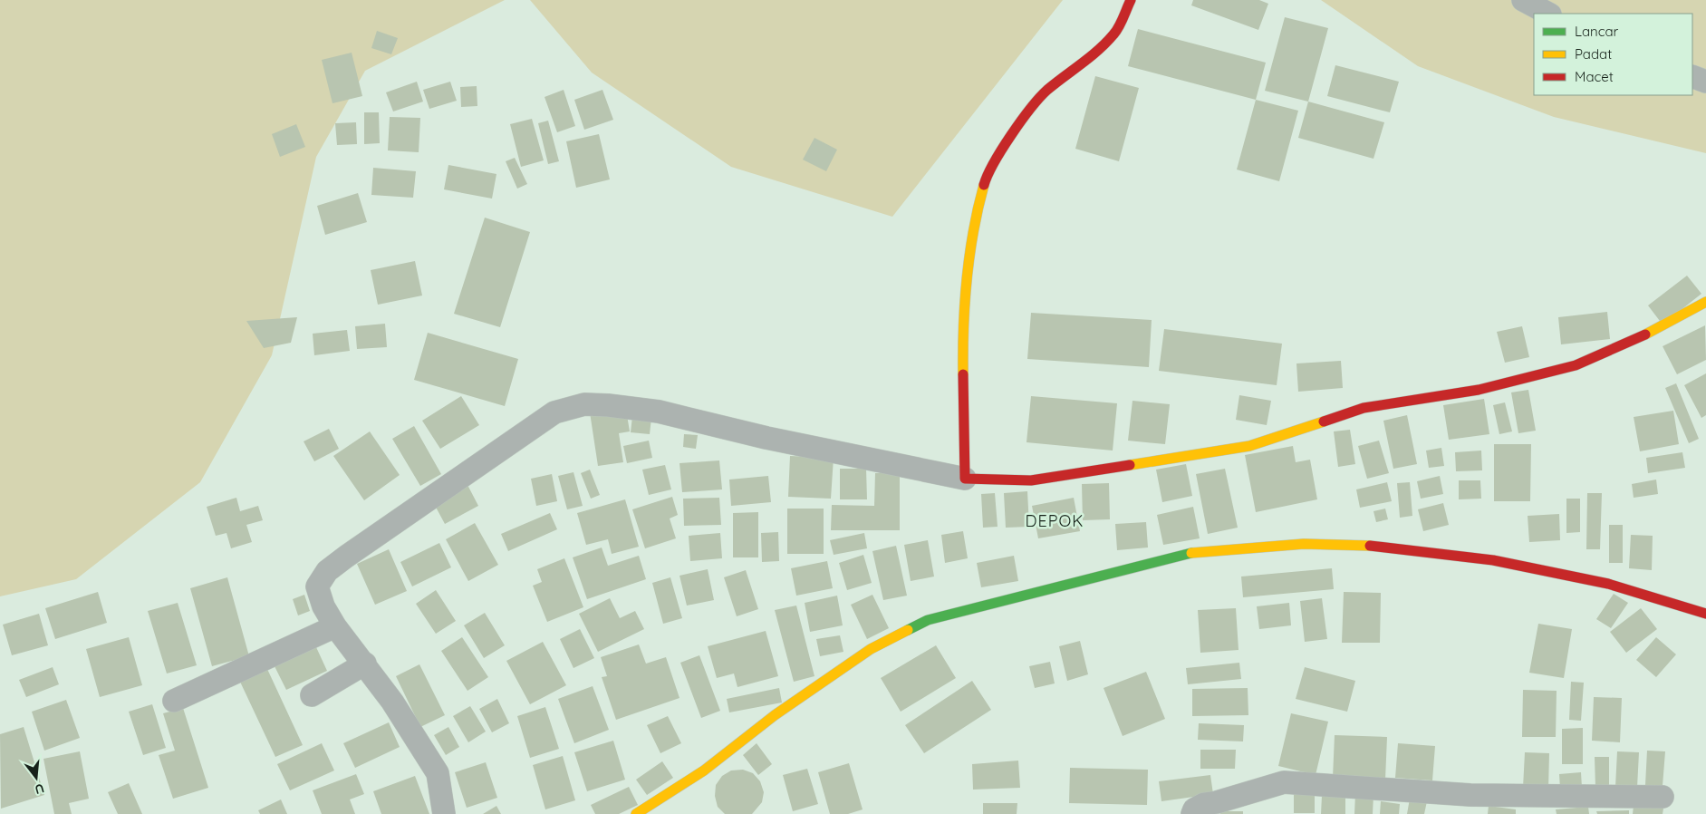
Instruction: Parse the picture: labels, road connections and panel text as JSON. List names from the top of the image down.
{
  "districts": ["DEPOK"],
  "legend": ["Lancar", "Padat", "Macet"],
  "north": "bottom"
}
